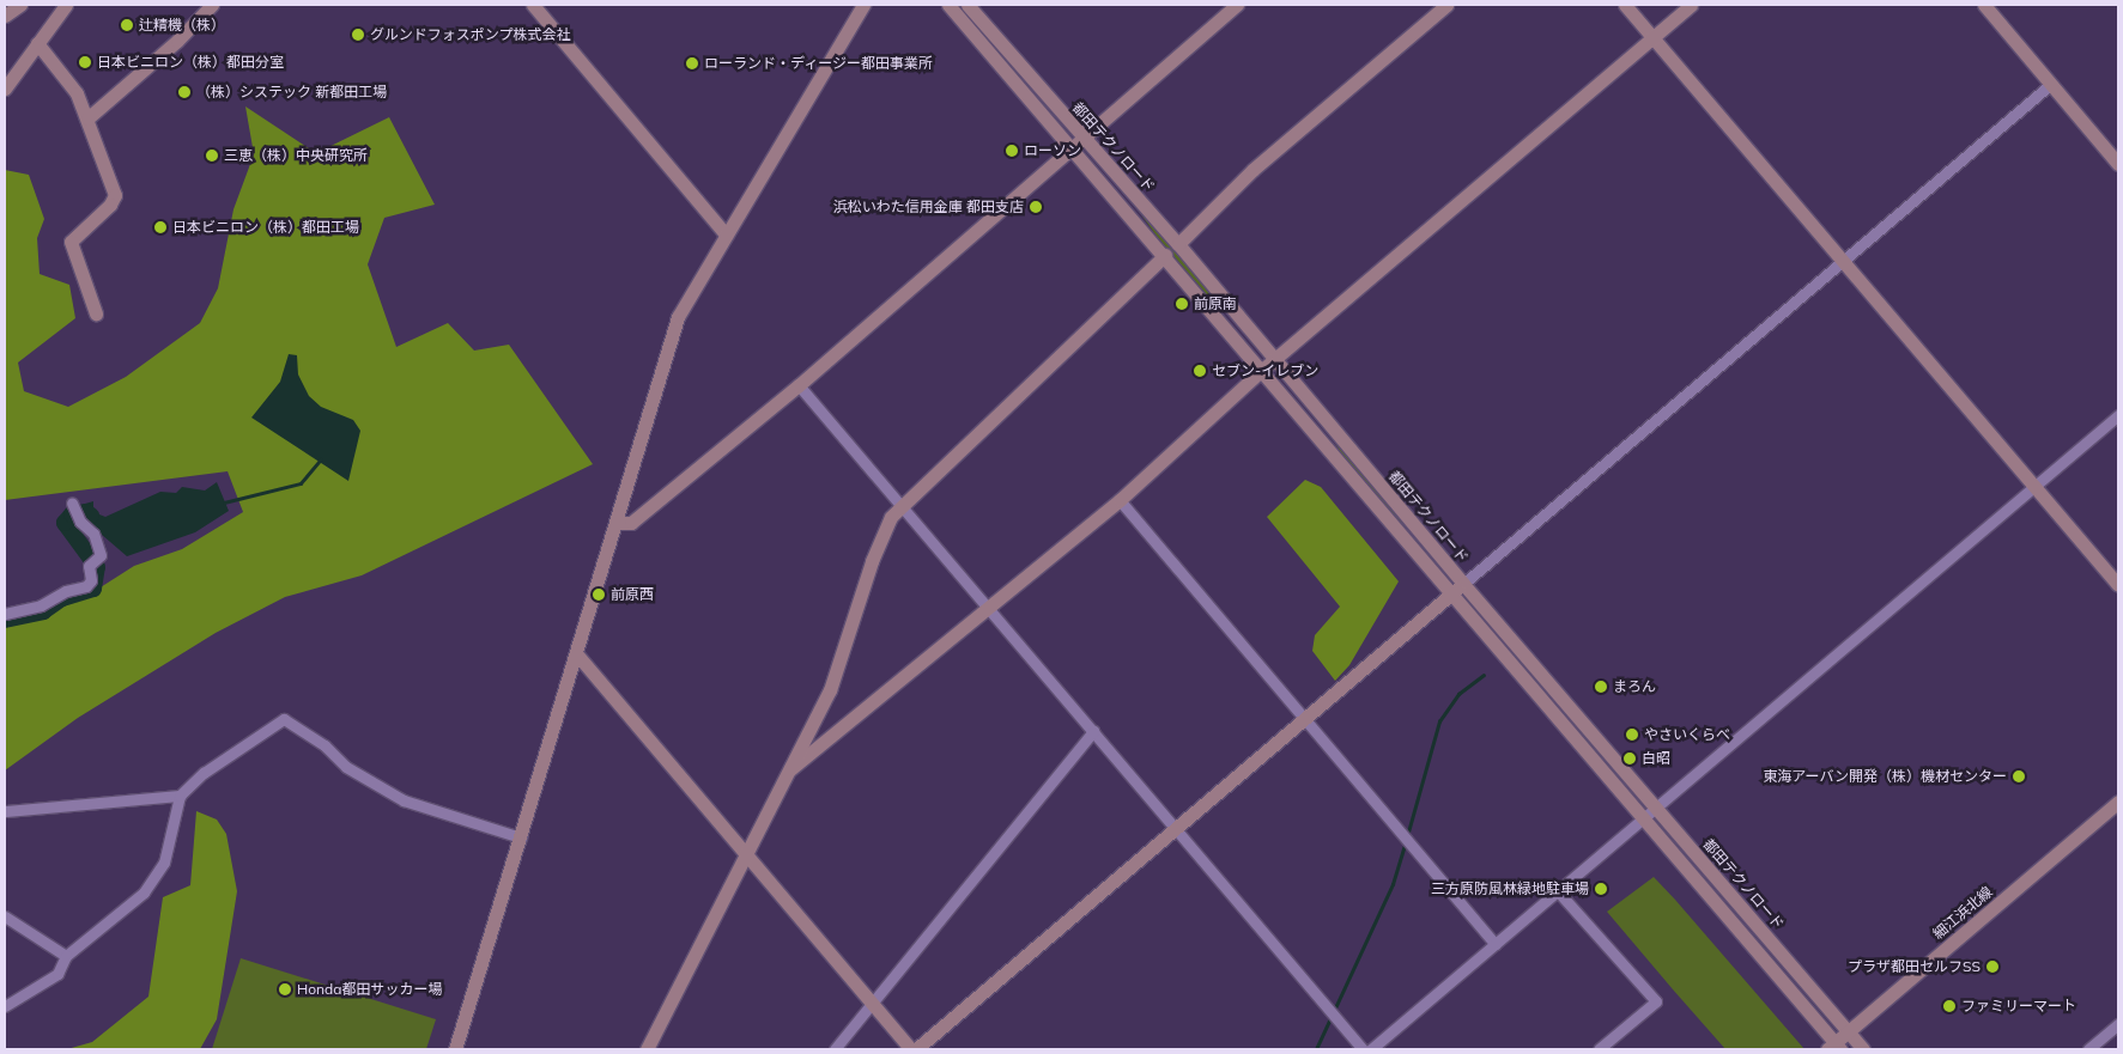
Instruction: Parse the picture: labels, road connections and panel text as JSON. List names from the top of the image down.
{
  "streets": {
    "street": ["都田テクノロード", "細江浜北線"]
  },
  "crossings": [
    ["都田テクノロード", "細江浜北線"]
  ],
  "places": [
    "辻精機（株）",
    "グルンドフォスポンプ株式会社",
    "日本ビニロン（株）都田分室",
    "ローランド・ディージー都田事業所",
    "（株）システック 新都田工場",
    "ローソン",
    "三恵（株）中央研究所",
    "浜松いわた信用金庫 都田支店",
    "日本ビニロン（株）都田工場",
    "前原南",
    "セブン-イレブン",
    "前原西",
    "まろん",
    "やさいくらべ",
    "白昭",
    "東海アーバン開発（株）機材センター",
    "三方原防風林緑地駐車場",
    "プラザ都田セルフSS",
    "Honda都田サッカー場",
    "ファミリーマート"
  ]
}
